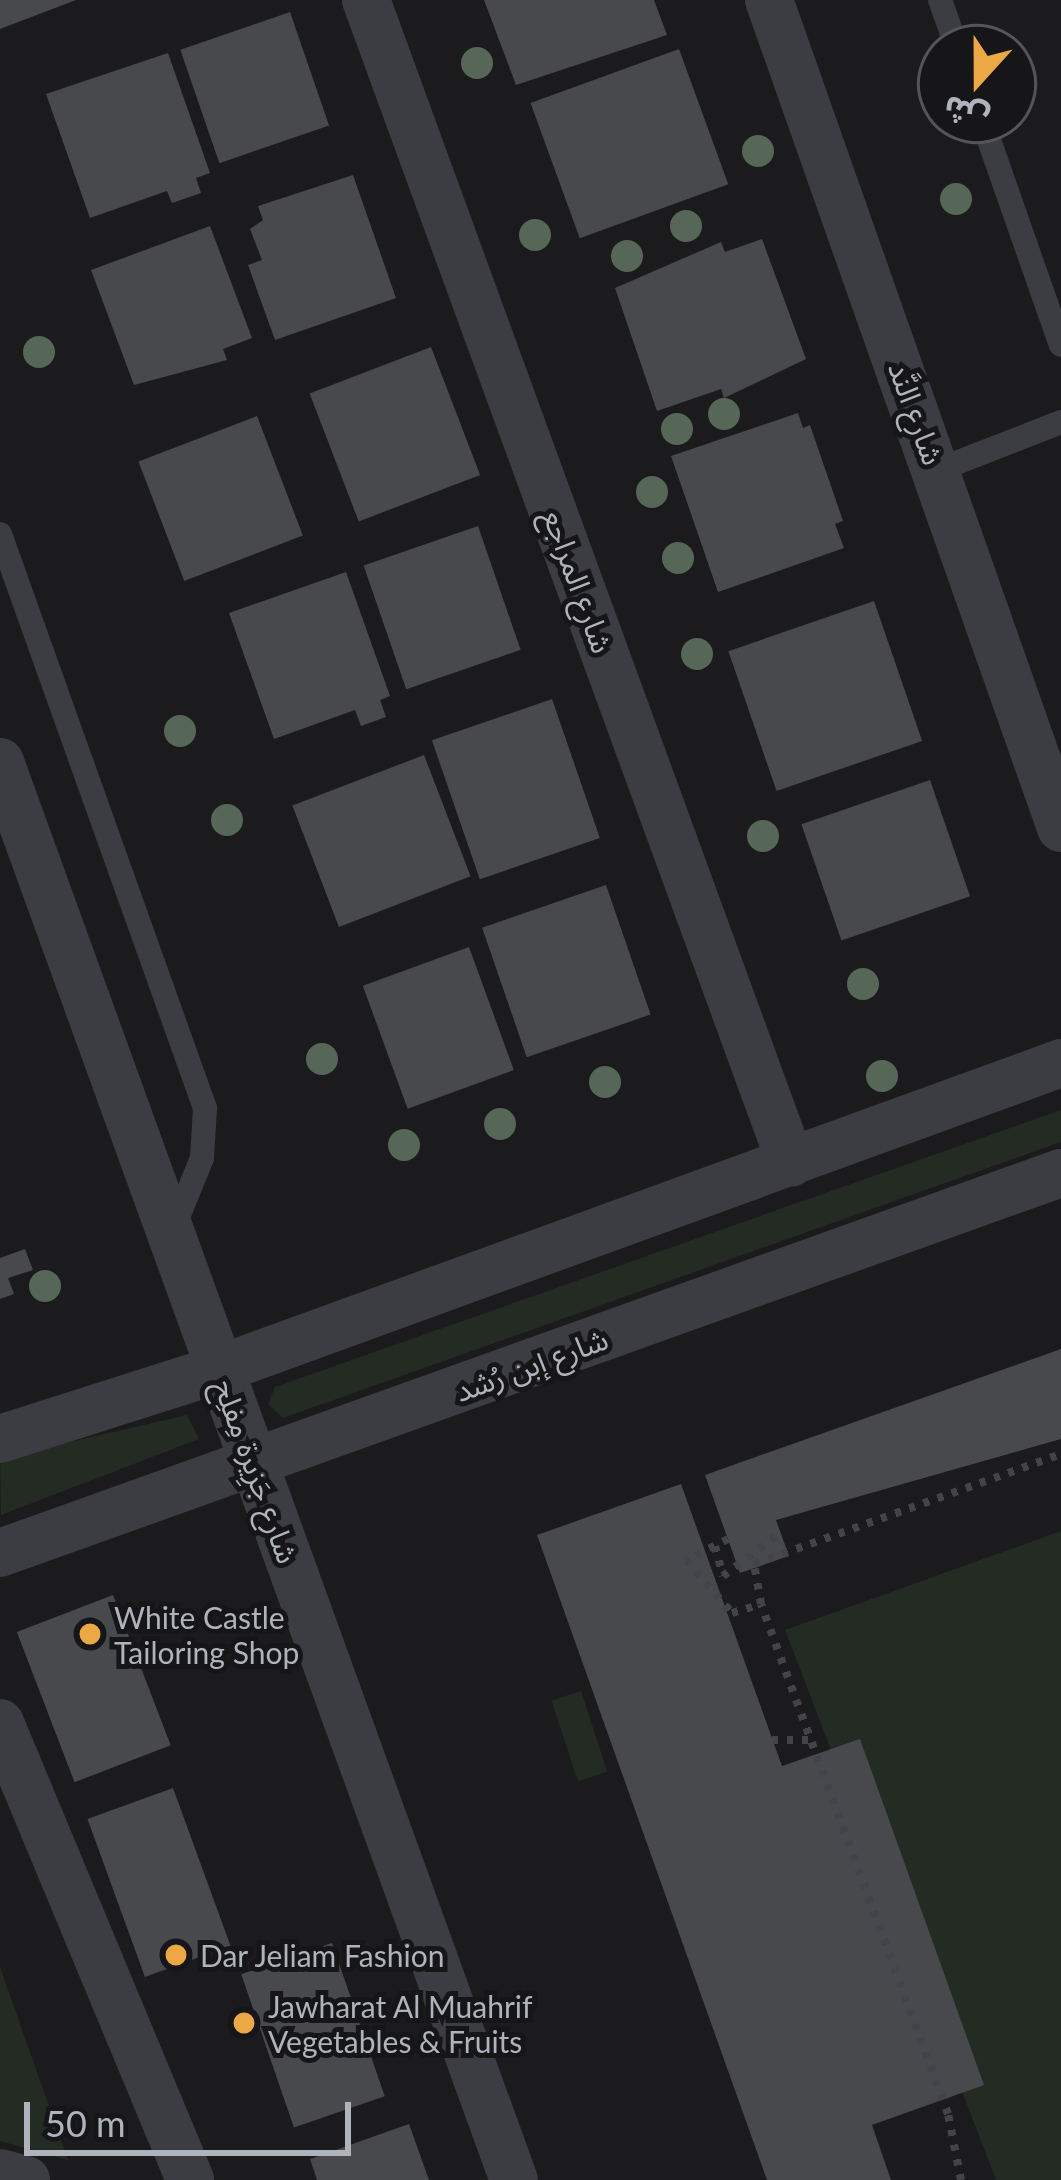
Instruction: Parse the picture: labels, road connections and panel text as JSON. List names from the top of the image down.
{
  "streets": {
    "street": [
      "شارع النَّد",
      "شارع المراجع",
      "شارع إبن رُشد",
      "شارع جَزِيرة مِفلِح"
    ]
  },
  "crossings": [
    ["شارع إبن رُشد", "شارع جَزِيرة مِفلِح"]
  ],
  "places": ["White Castle Tailoring Shop", "Dar Jeliam Fashion", "Jawharat Al Muahrif Vegetables & Fruits"],
  "scale_bar": "50 m",
  "north": "bottom"
}
